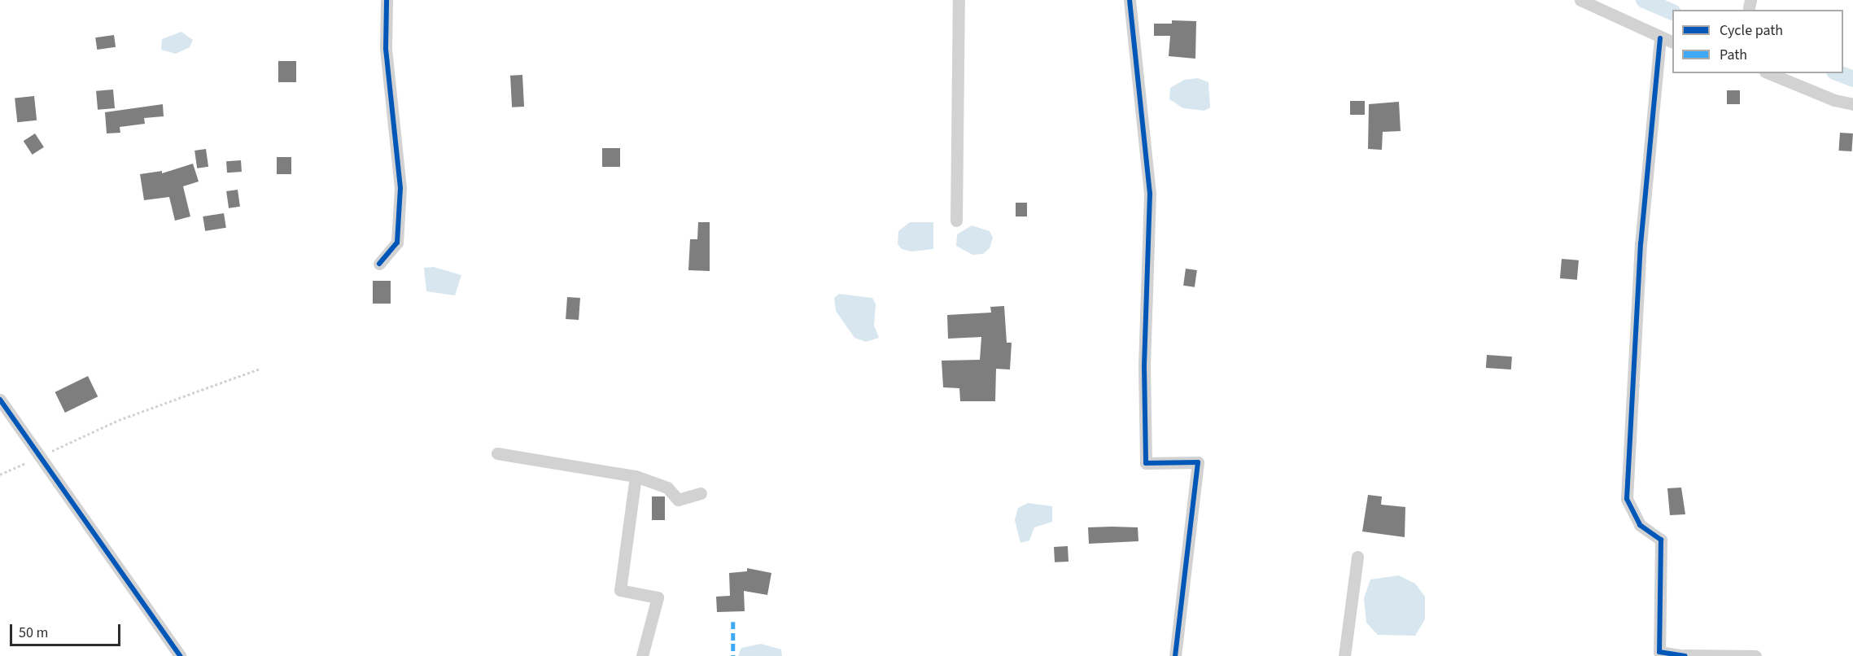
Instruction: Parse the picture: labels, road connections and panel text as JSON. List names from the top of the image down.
{
  "legend": ["Cycle path", "Path"],
  "scale_bar": "50 m"
}
